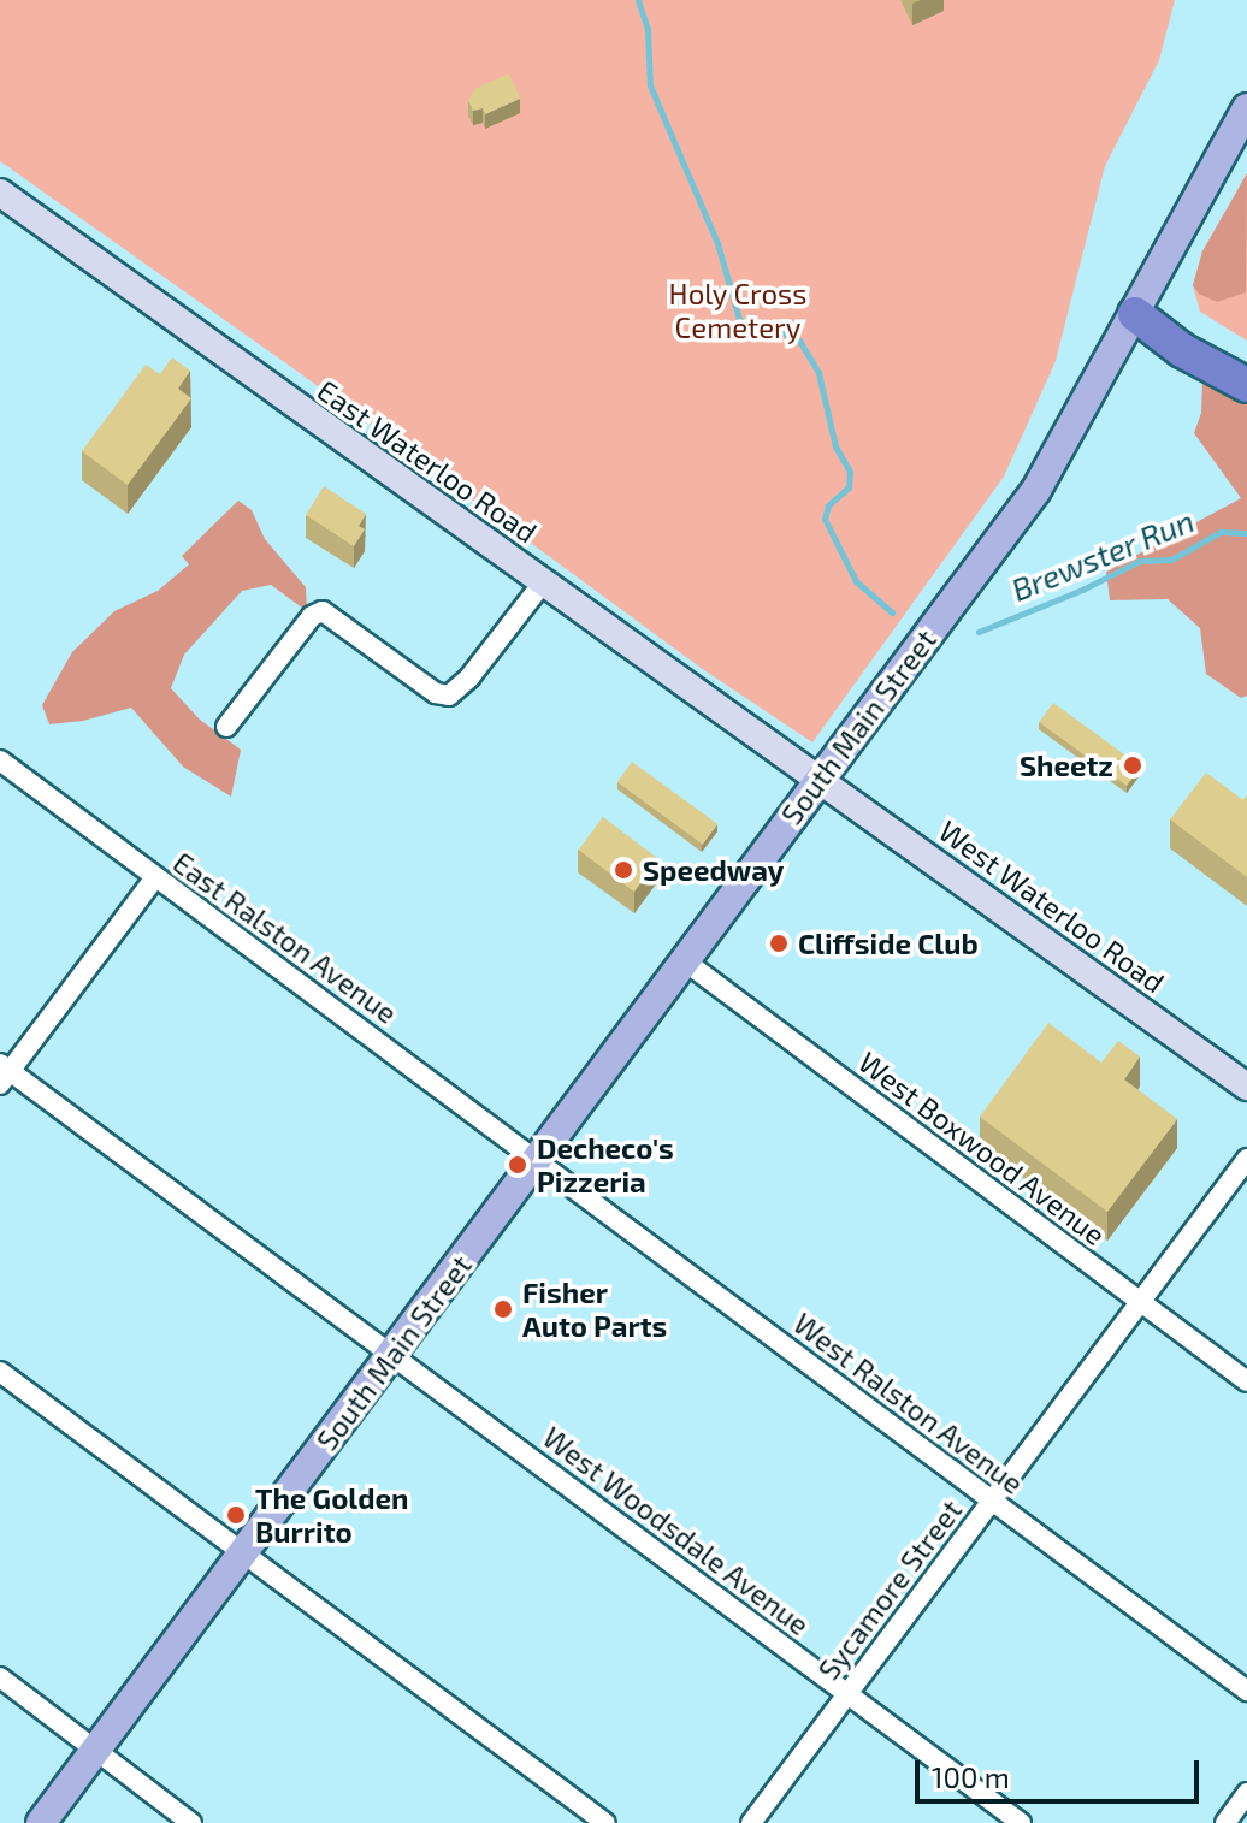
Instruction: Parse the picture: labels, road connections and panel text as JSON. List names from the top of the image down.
{
  "streets": {
    "main road": ["East Waterloo Road", "South Main Street", "West Waterloo Road"],
    "street": [
      "East Ralston Avenue",
      "West Boxwood Avenue",
      "West Ralston Avenue",
      "West Woodsdale Avenue",
      "Sycamore Street"
    ]
  },
  "crossings": [
    ["East Waterloo Road", "South Main Street"],
    ["East Waterloo Road", "West Waterloo Road"],
    ["South Main Street", "West Waterloo Road"],
    ["South Main Street", "East Ralston Avenue"],
    ["South Main Street", "West Boxwood Avenue"],
    ["South Main Street", "West Ralston Avenue"],
    ["South Main Street", "West Woodsdale Avenue"],
    ["East Ralston Avenue", "West Ralston Avenue"],
    ["West Boxwood Avenue", "Sycamore Street"],
    ["West Ralston Avenue", "Sycamore Street"],
    ["West Woodsdale Avenue", "Sycamore Street"]
  ],
  "water": ["Brewster Run"],
  "parks": ["Holy Cross Cemetery"],
  "places": [
    "Sheetz",
    "Speedway",
    "Cliffside Club",
    "Decheco's Pizzeria",
    "Fisher Auto Parts",
    "The Golden Burrito"
  ],
  "scale_bar": "100 m"
}
